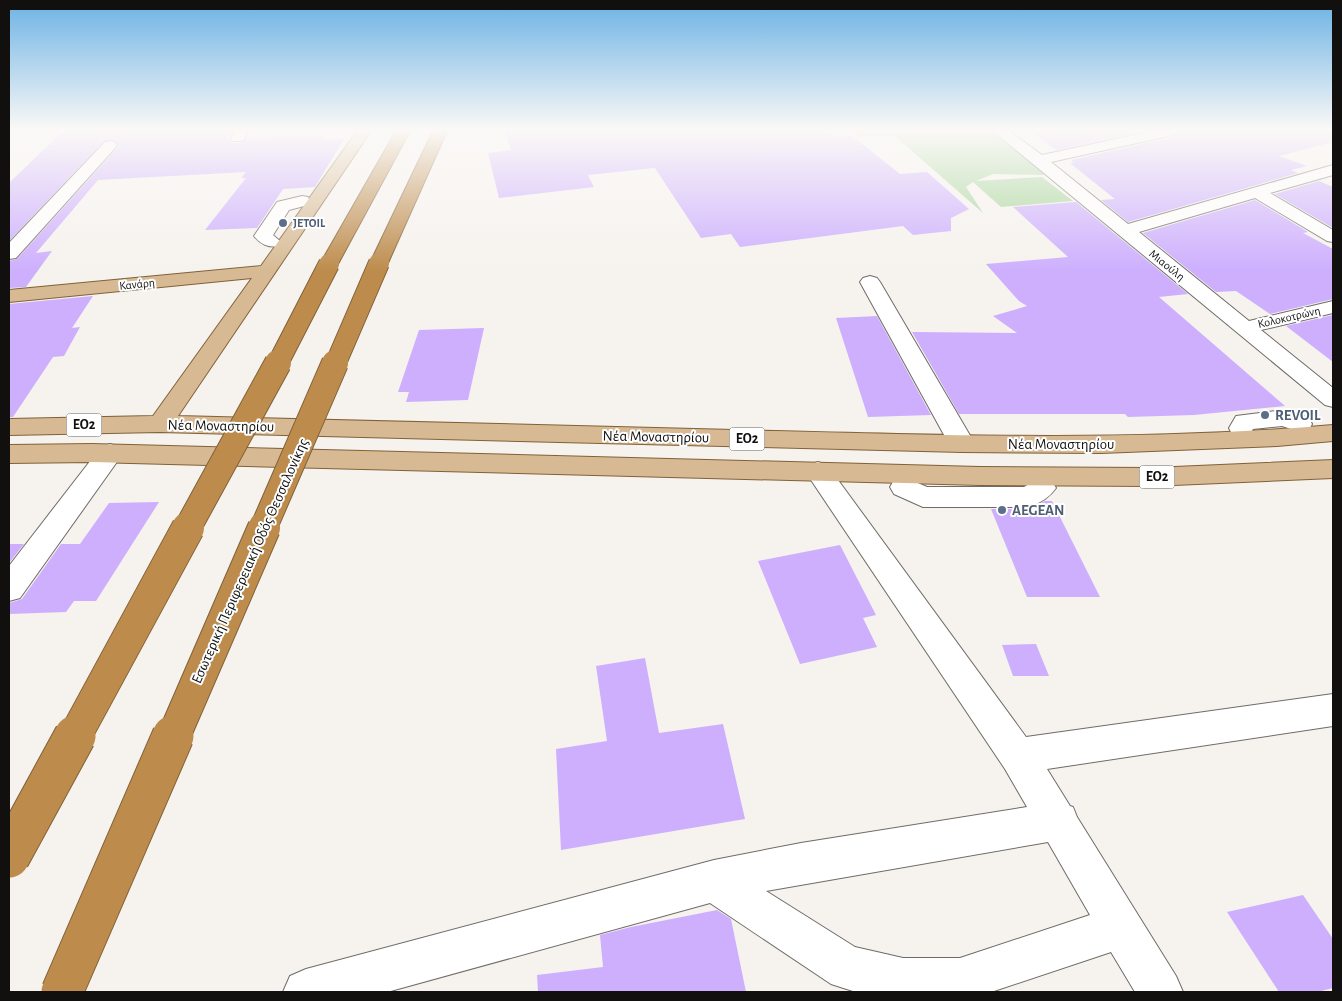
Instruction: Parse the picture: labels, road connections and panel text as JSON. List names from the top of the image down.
{
  "streets": {
    "highway": ["Εσωτερική Περιφερειακή Οδός Θεσσαλονίκης"],
    "main road": ["Κανάρη", "ΕΟ2", "Νέα Μοναστηρίου"],
    "street": ["Μιαούλη", "Κολοκοτρώνη"]
  },
  "crossings": [
    ["Μιαούλη", "Κολοκοτρώνη"]
  ],
  "places": ["JETOIL", "REVOIL", "AEGEAN"]
}
